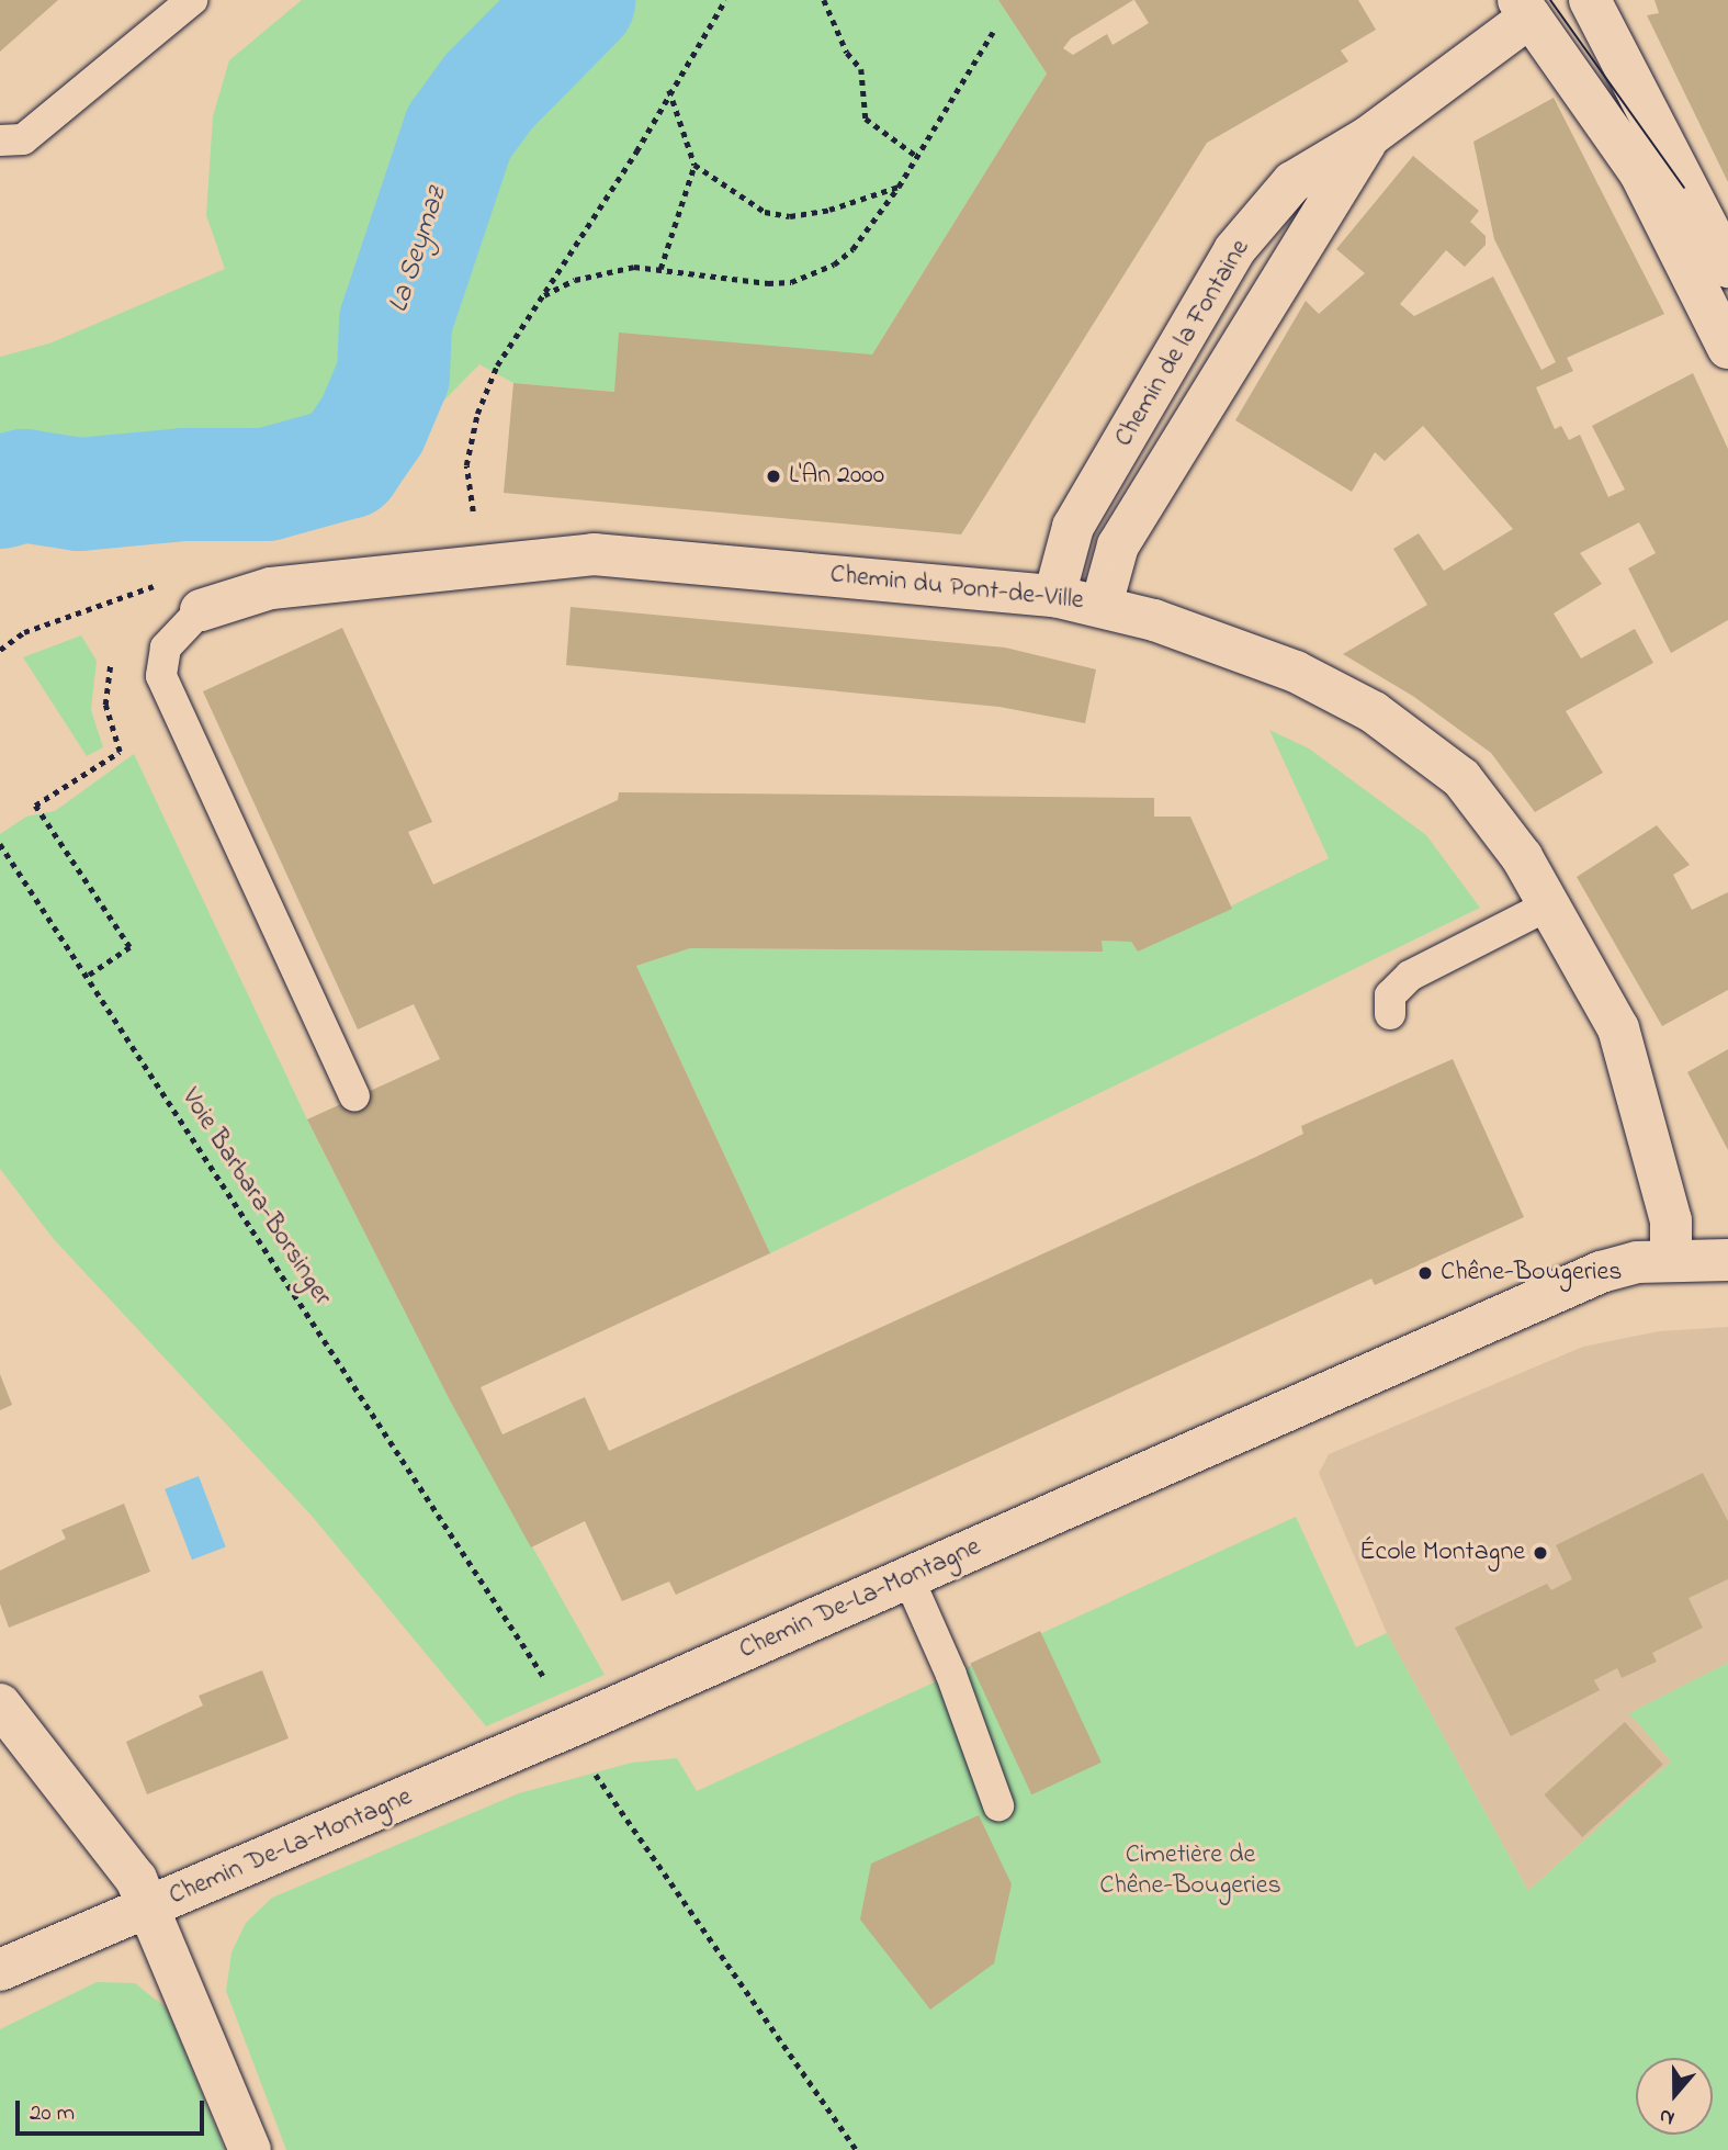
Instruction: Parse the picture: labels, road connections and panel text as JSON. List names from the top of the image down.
{
  "streets": {
    "street": ["Chemin de la Fontaine", "Chemin du Pont-de-Ville", "Chemin De-La-Montagne"],
    "path": ["Voie Barbara-Borsinger"]
  },
  "crossings": [
    ["Chemin de la Fontaine", "Chemin du Pont-de-Ville"],
    ["Chemin du Pont-de-Ville", "Chemin De-La-Montagne"]
  ],
  "water": ["La Seymaz"],
  "parks": ["Cimetière de Chêne-Bougeries"],
  "places": ["L'An 2000", "Chêne-Bougeries", "École Montagne"],
  "scale_bar": "20 m",
  "north": "bottom"
}
